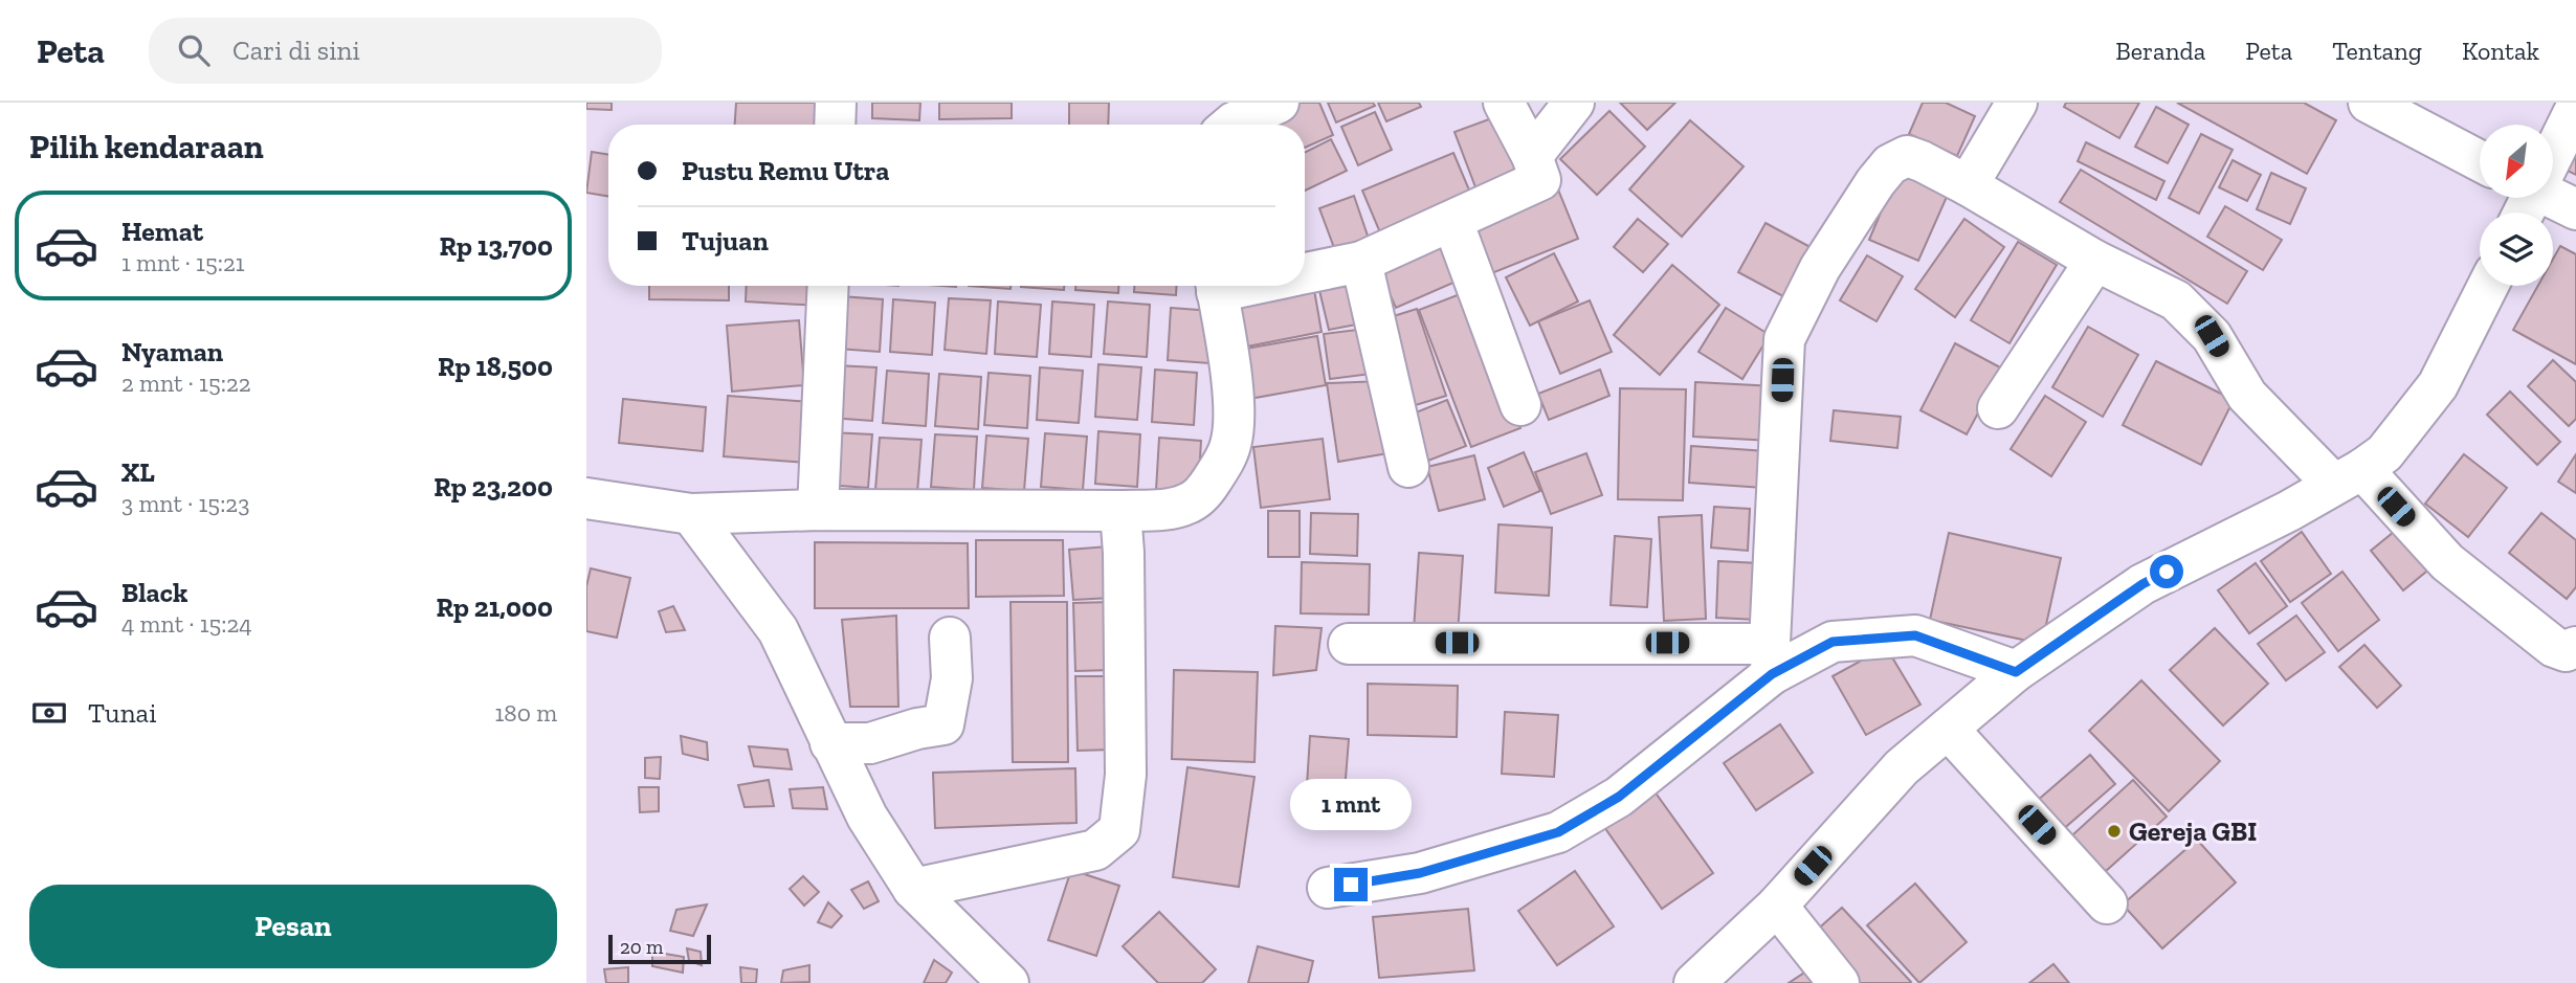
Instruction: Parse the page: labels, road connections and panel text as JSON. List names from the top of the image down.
{
  "places": ["Gereja GBI"],
  "scale_bar": "20 m",
  "north": "bottom left",
  "page": {
    "header": "Peta",
    "search": "Cari di sini",
    "nav": [
      "Beranda",
      "Peta",
      "Tentang",
      "Kontak"
    ],
    "heading": "Pilih kendaraan",
    "banner": ["Pustu Remu Utra", "Tujuan"],
    "list": [
      {
        "name": "Hemat",
        "note": "1 mnt · 15:21",
        "value": "Rp 13,700"
      },
      {
        "name": "Nyaman",
        "note": "2 mnt · 15:22",
        "value": "Rp 18,500"
      },
      {
        "name": "XL",
        "note": "3 mnt · 15:23",
        "value": "Rp 23,200"
      },
      {
        "name": "Black",
        "note": "4 mnt · 15:24",
        "value": "Rp 21,000"
      }
    ],
    "pay": ["Tunai", "180 m"],
    "bubble": "1 mnt",
    "buttons": "Pesan",
    "scale": "20 m"
  }
}
